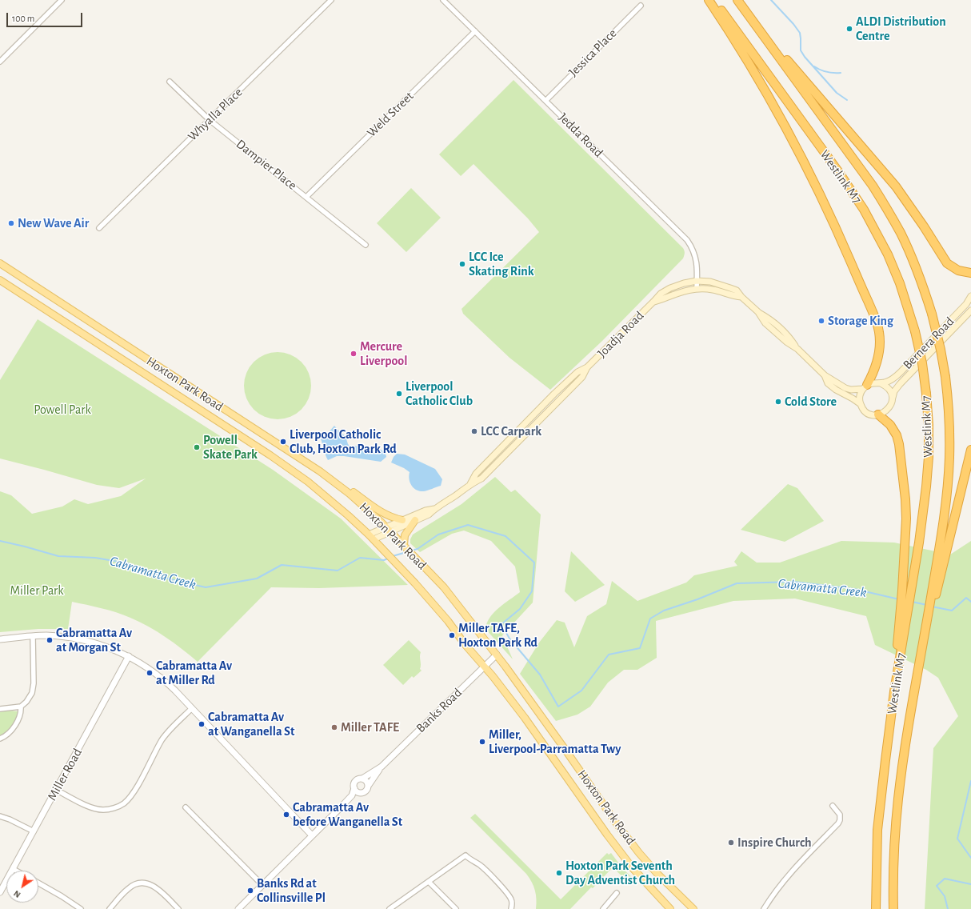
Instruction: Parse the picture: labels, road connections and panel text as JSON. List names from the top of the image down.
{
  "streets": {
    "highway": ["Westlink M7"],
    "main road": ["Joadja Road", "Bernera Road", "Hoxton Park Road"],
    "street": [
      "Jessica Place",
      "Whyalla Place",
      "Weld Street",
      "Jedda Road",
      "Dampier Place",
      "Banks Road",
      "Miller Road"
    ]
  },
  "crossings": [
    ["Jessica Place", "Jedda Road"],
    ["Whyalla Place", "Dampier Place"],
    ["Weld Street", "Jedda Road"],
    ["Weld Street", "Dampier Place"],
    ["Jedda Road", "Joadja Road"],
    ["Joadja Road", "Hoxton Park Road"],
    ["Hoxton Park Road", "Banks Road"]
  ],
  "water": ["Cabramatta Creek"],
  "parks": ["Powell Park", "Miller Park"],
  "places": [
    "ALDI Distribution Centre",
    "New Wave Air",
    "LCC Ice Skating Rink",
    "Storage King",
    "Mercure Liverpool",
    "Liverpool Catholic Club",
    "Cold Store",
    "LCC Carpark",
    "Liverpool Catholic Club, Hoxton Park Rd",
    "Powell Skate Park",
    "Miller TAFE, Hoxton Park Rd",
    "Cabramatta Av at Morgan St",
    "Cabramatta Av at Miller Rd",
    "Cabramatta Av at Wanganella St",
    "Miller TAFE",
    "Miller, Liverpool-Parramatta Twy",
    "Cabramatta Av before Wanganella St",
    "Inspire Church",
    "Hoxton Park Seventh Day Adventist Church",
    "Banks Rd at Collinsville Pl"
  ],
  "scale_bar": "100 m",
  "north": "bottom left"
}
